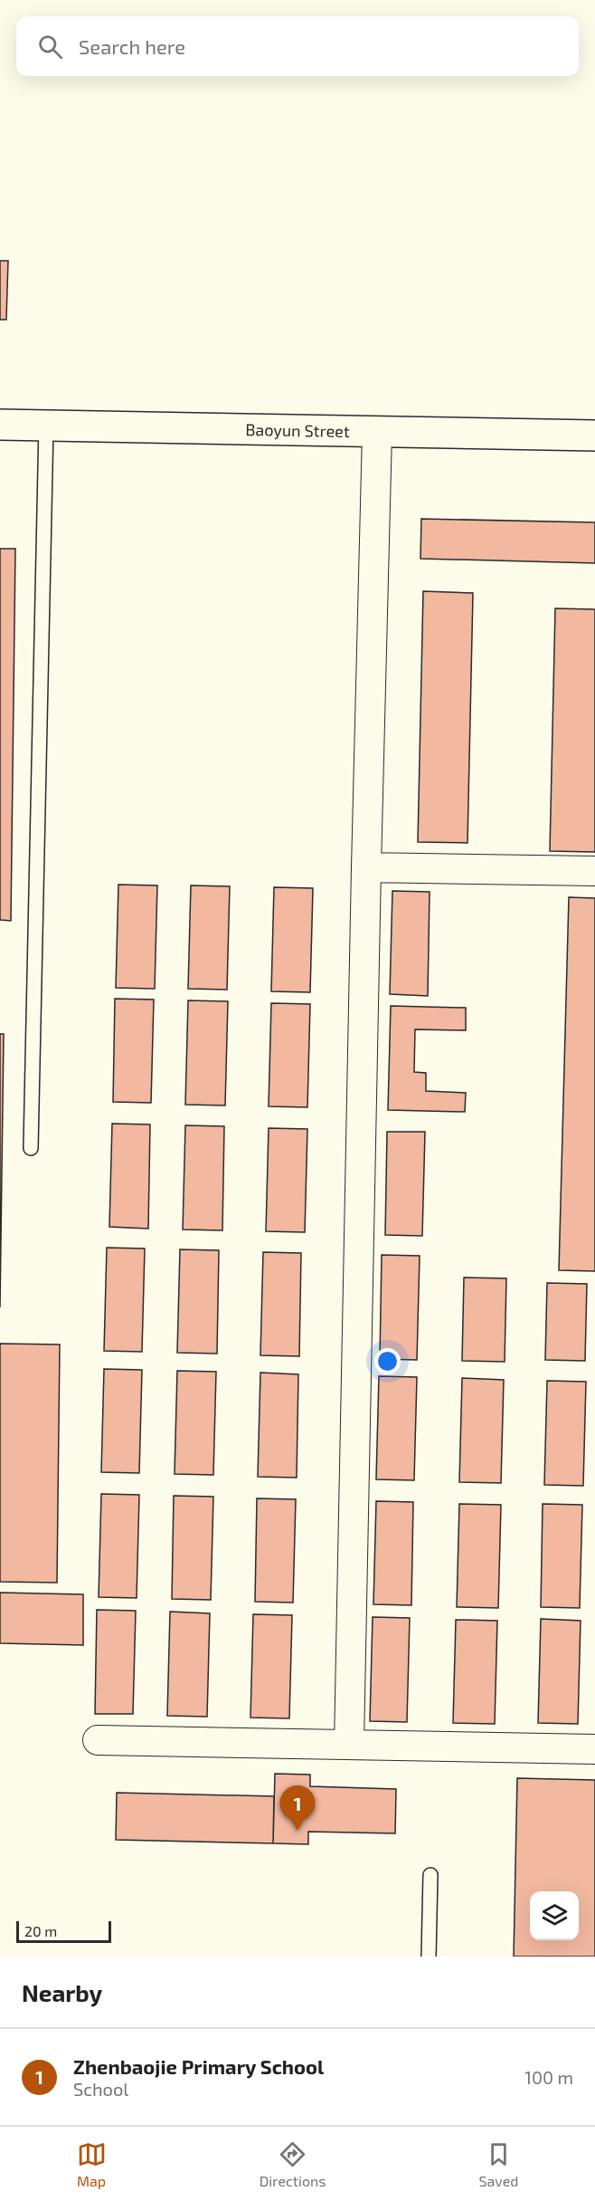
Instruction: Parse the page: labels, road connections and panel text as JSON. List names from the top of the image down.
{
  "streets": {
    "street": ["Baoyun Street"]
  },
  "scale_bar": "20 m",
  "page": {
    "search": "Search here",
    "pins": "1",
    "scale": "20 m",
    "heading": "Nearby",
    "list": [
      {
        "mark": "1",
        "name": "Zhenbaojie Primary School",
        "note": "School",
        "value": "100 m"
      }
    ],
    "nav": ["Map", "Directions", "Saved"]
  }
}
